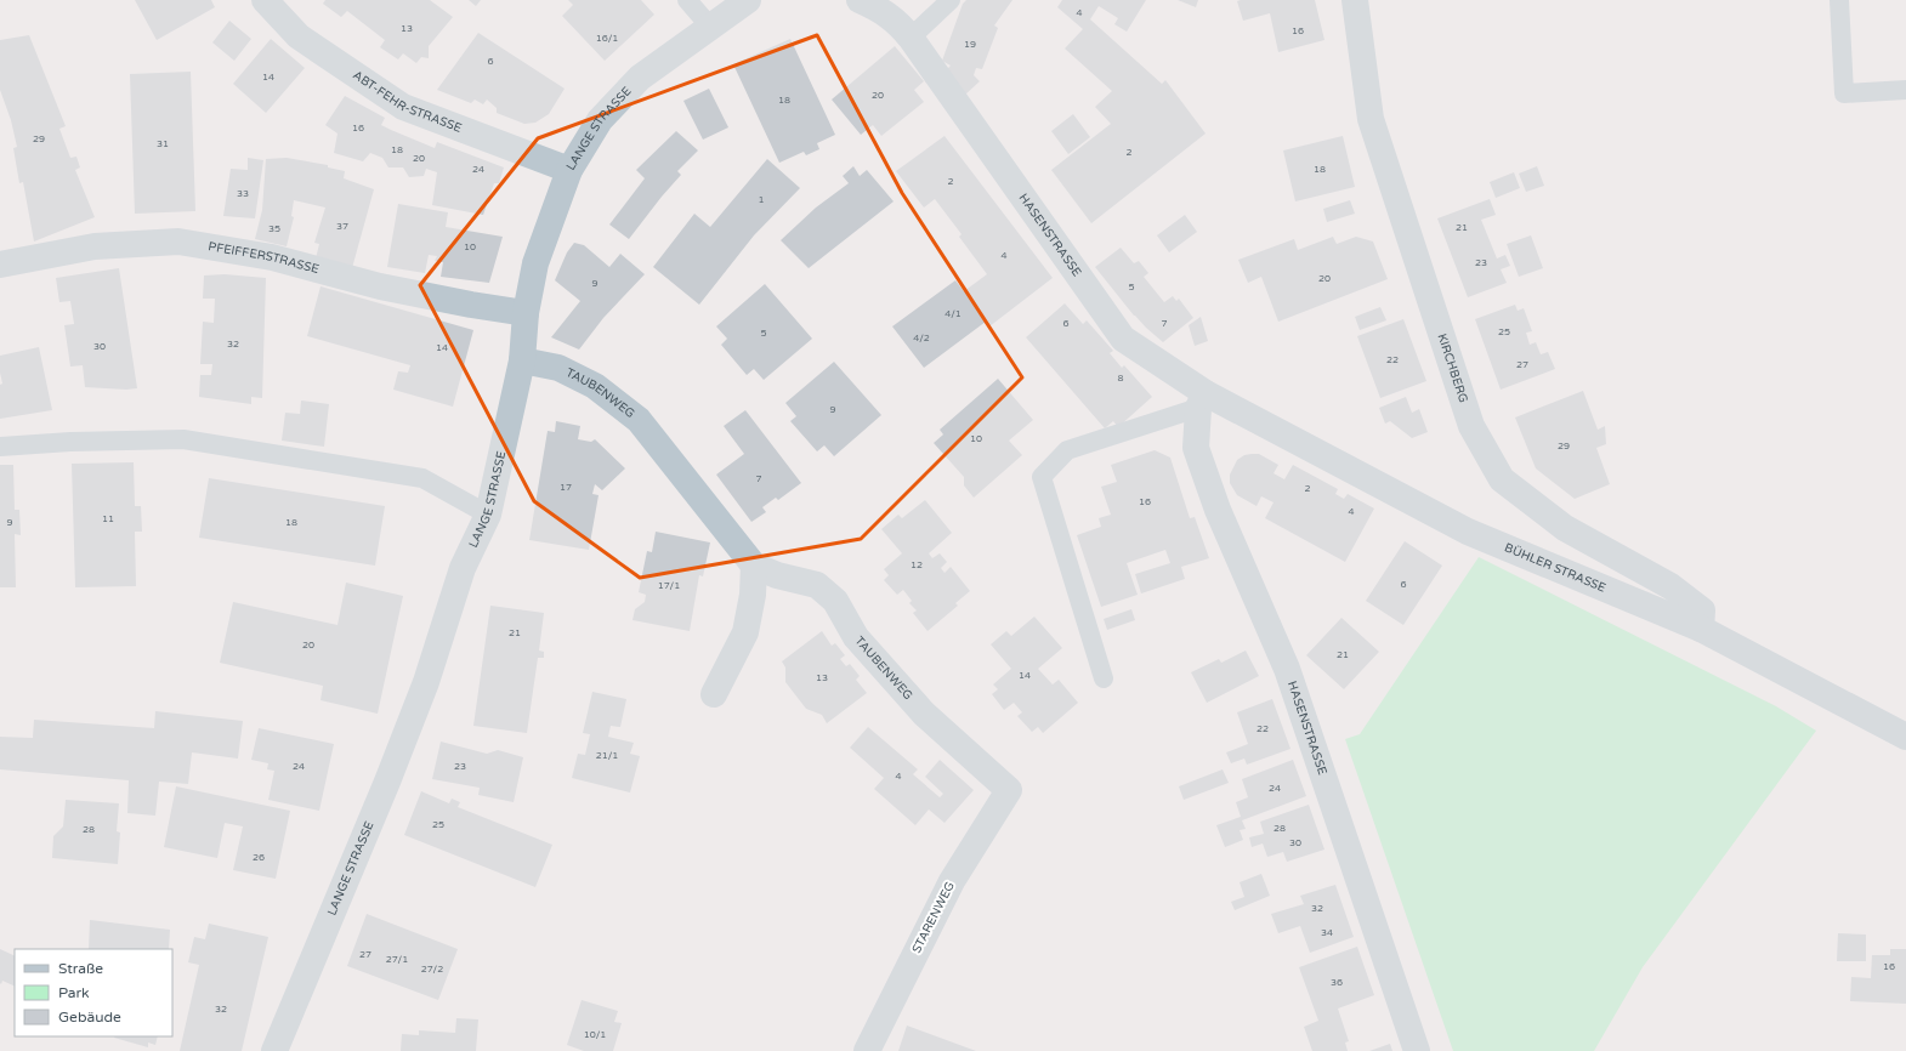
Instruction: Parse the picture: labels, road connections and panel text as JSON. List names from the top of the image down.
{
  "streets": {
    "street": [
      "ABT-FEHR-STRASSE",
      "LANGE STRASSE",
      "HASENSTRASSE",
      "PFEIFFERSTRASSE",
      "KIRCHBERG",
      "TAUBENWEG",
      "BÜHLER STRASSE",
      "STARENWEG"
    ]
  },
  "crossings": [
    ["ABT-FEHR-STRASSE", "LANGE STRASSE"],
    ["LANGE STRASSE", "PFEIFFERSTRASSE"],
    ["LANGE STRASSE", "TAUBENWEG"],
    ["HASENSTRASSE", "BÜHLER STRASSE"],
    ["KIRCHBERG", "BÜHLER STRASSE"],
    ["TAUBENWEG", "STARENWEG"]
  ],
  "house_numbers": [
    "4",
    "13",
    "16",
    "16/1",
    "19",
    "6",
    "14",
    "20",
    "18",
    "16",
    "29",
    "31",
    "18",
    "2",
    "20",
    "24",
    "18",
    "2",
    "33",
    "1",
    "37",
    "21",
    "35",
    "10",
    "4",
    "23",
    "20",
    "9",
    "5",
    "4/1",
    "6",
    "7",
    "25",
    "5",
    "4/2",
    "32",
    "30",
    "14",
    "22",
    "27",
    "8",
    "9",
    "10",
    "29",
    "7",
    "17",
    "2",
    "16",
    "4",
    "11",
    "9",
    "18",
    "12",
    "6",
    "17/1",
    "21",
    "20",
    "21",
    "14",
    "13",
    "22",
    "21/1",
    "24",
    "23",
    "4",
    "24",
    "25",
    "28",
    "28",
    "30",
    "26",
    "32",
    "34",
    "27",
    "27/1",
    "16",
    "27/2",
    "36",
    "32",
    "10/1"
  ],
  "legend": ["Straße", "Park", "Gebäude"]
}
